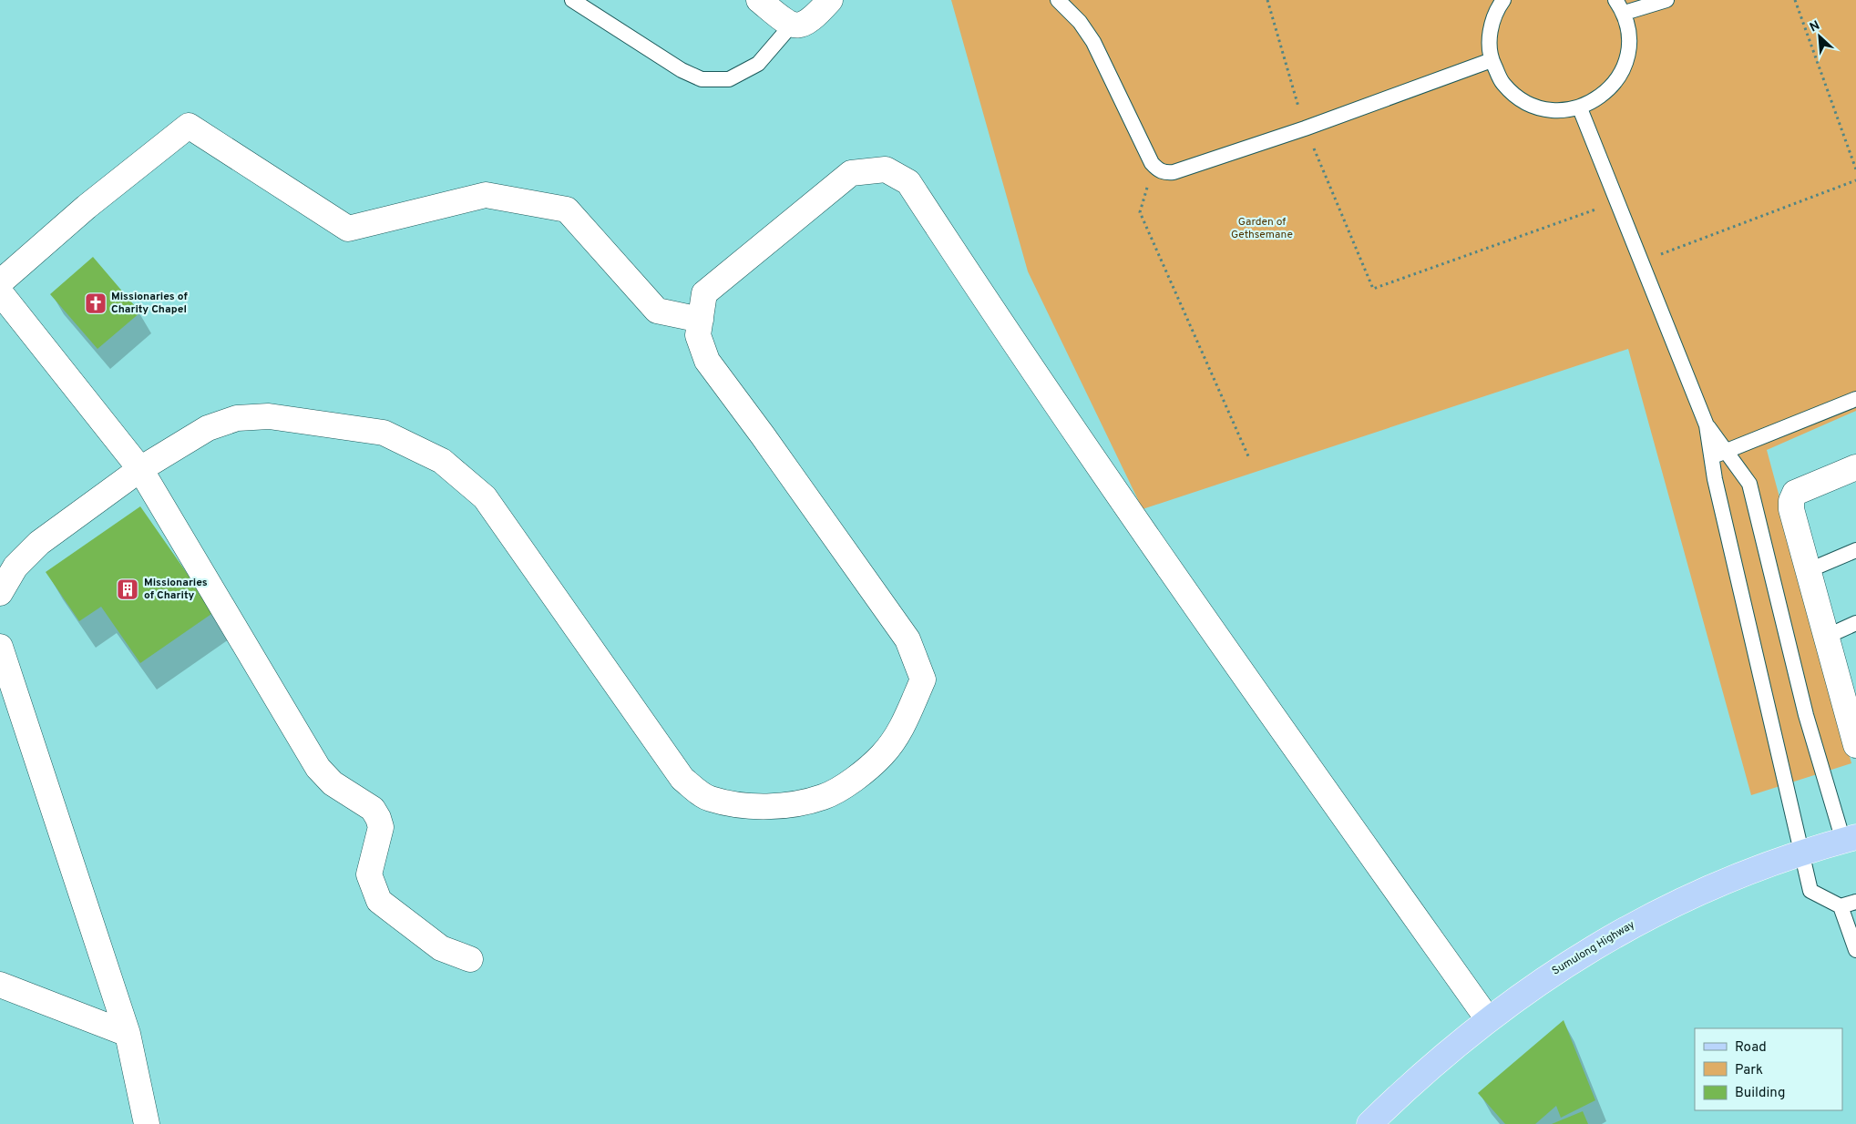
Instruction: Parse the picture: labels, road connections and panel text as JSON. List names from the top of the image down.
{
  "streets": {
    "main road": ["Sumulong Highway"]
  },
  "parks": ["Garden of Gethsemane"],
  "places": {
    "church": ["Missionaries of Charity Chapel"],
    "building": ["Missionaries of Charity"]
  },
  "legend": ["Road", "Park", "Building"],
  "north": "top left"
}
